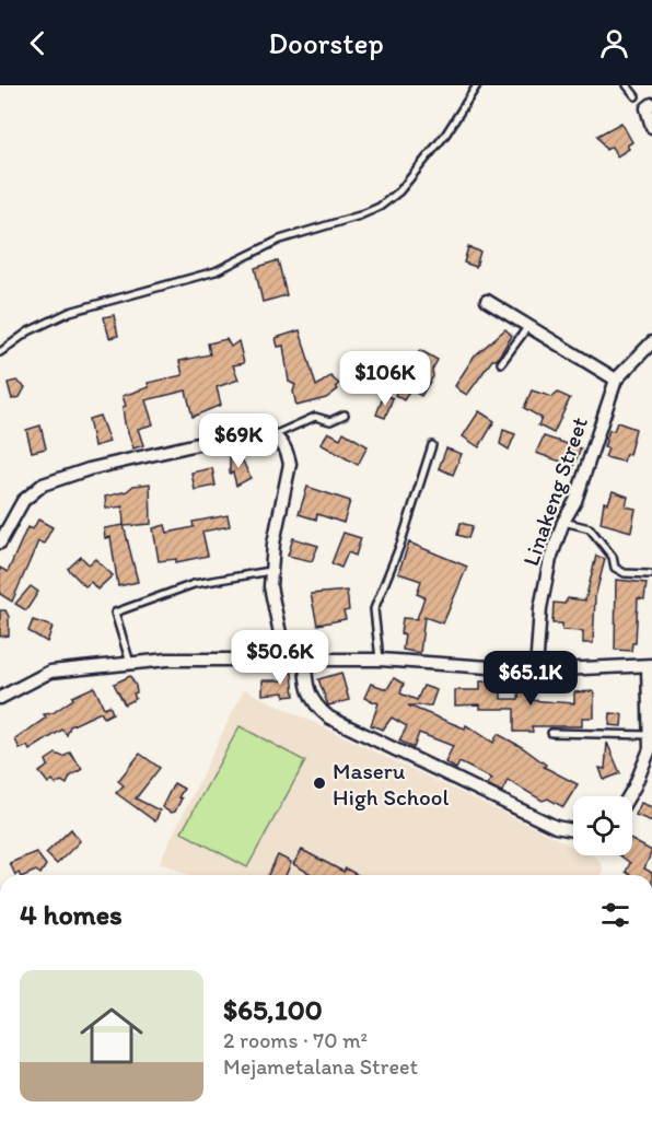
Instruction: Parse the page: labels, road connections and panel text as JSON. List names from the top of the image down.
{
  "streets": {
    "street": ["Linakeng Street"]
  },
  "places": ["Maseru High School"],
  "page": {
    "header": "Doorstep",
    "price": [
      "$106K",
      "$69K",
      "$50.6K",
      "$65.1K"
    ],
    "heading": "4 homes",
    "list": [
      {
        "name": "$65,100",
        "note": "2 rooms · 70 m² · Mejametalana Street"
      }
    ]
  }
}
